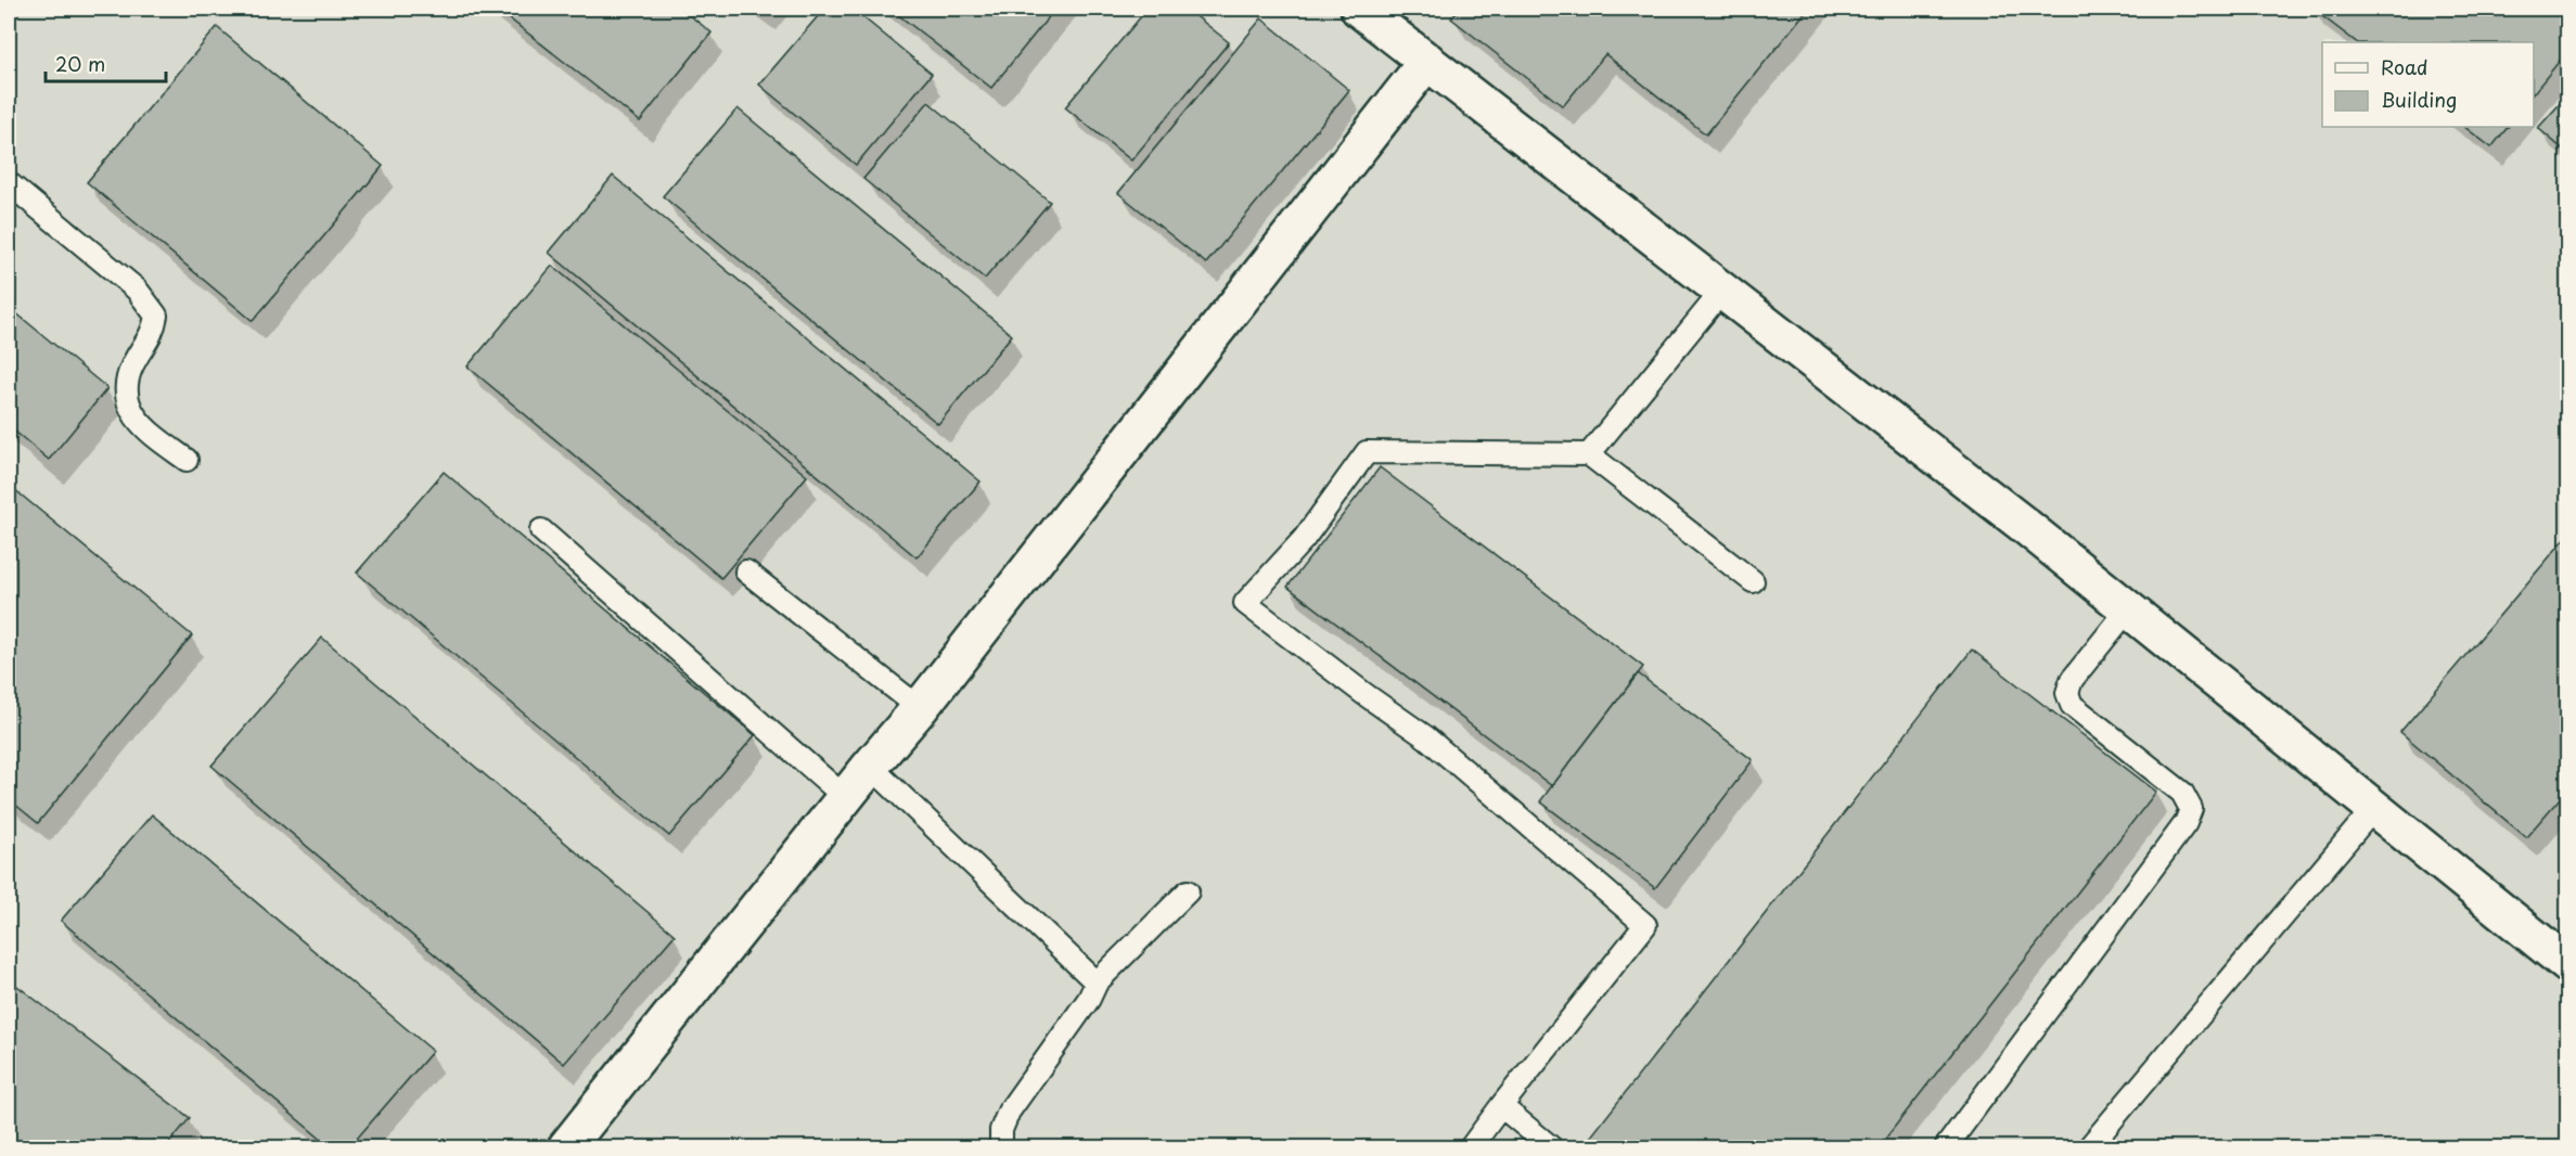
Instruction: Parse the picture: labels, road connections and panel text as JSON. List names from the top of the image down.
{
  "legend": ["Road", "Building"],
  "scale_bar": "20 m"
}
